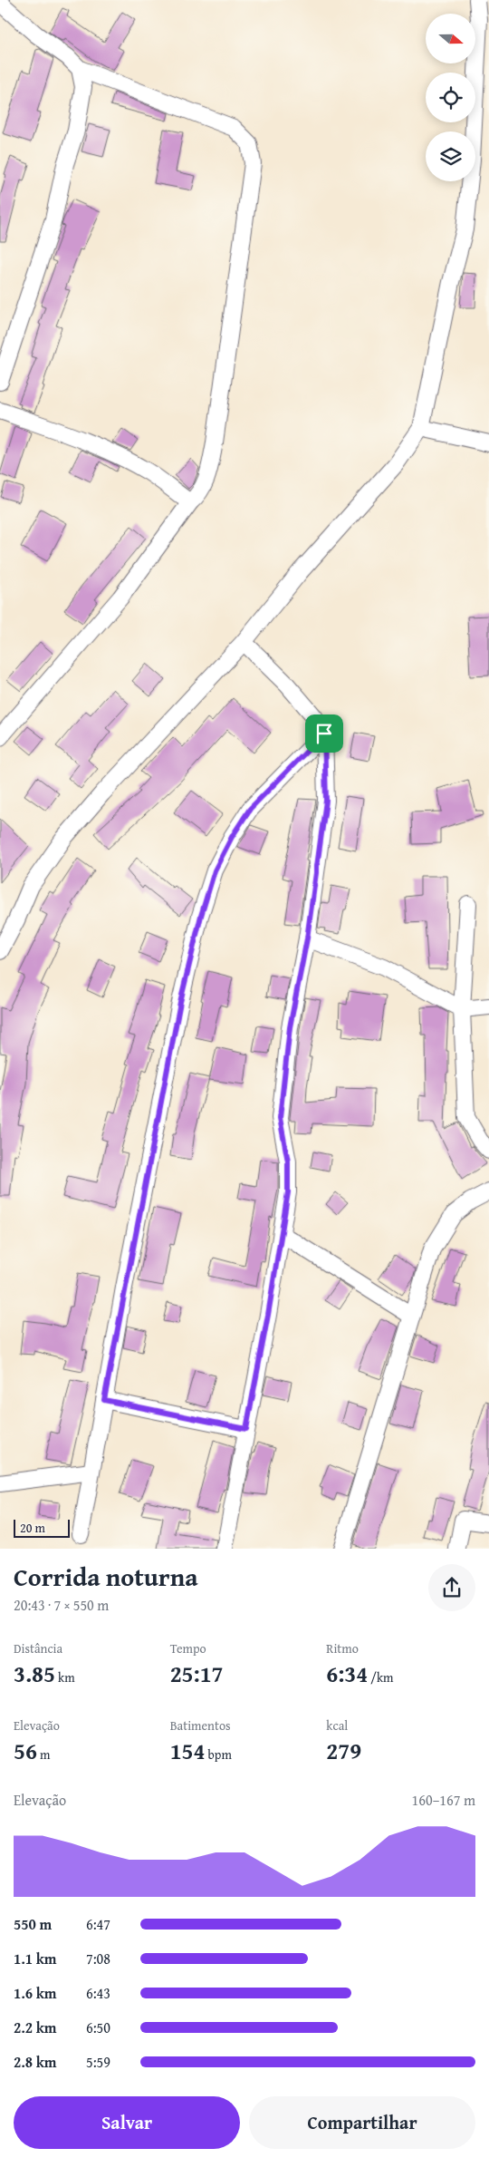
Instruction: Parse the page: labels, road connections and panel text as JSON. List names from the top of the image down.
{
  "scale_bar": "20 m",
  "north": "right",
  "page": {
    "scale": "20 m",
    "heading": ["Corrida noturna", "20:43 · 7 × 550 m"],
    "stats": [
      ["Distância", "3.85 km"],
      ["Tempo", "25:17"],
      ["Ritmo", "6:34 /km"],
      ["Elevação", "56 m"],
      ["Batimentos", "154 bpm"],
      ["kcal", "279"]
    ],
    "chart": ["Elevação", "160–167 m"],
    "list": [
      {
        "name": "550 m",
        "note": "6:47"
      },
      {
        "name": "1.1 km",
        "note": "7:08"
      },
      {
        "name": "1.6 km",
        "note": "6:43"
      },
      {
        "name": "2.2 km",
        "note": "6:50"
      },
      {
        "name": "2.8 km",
        "note": "5:59"
      }
    ],
    "buttons": ["Salvar", "Compartilhar"]
  }
}
